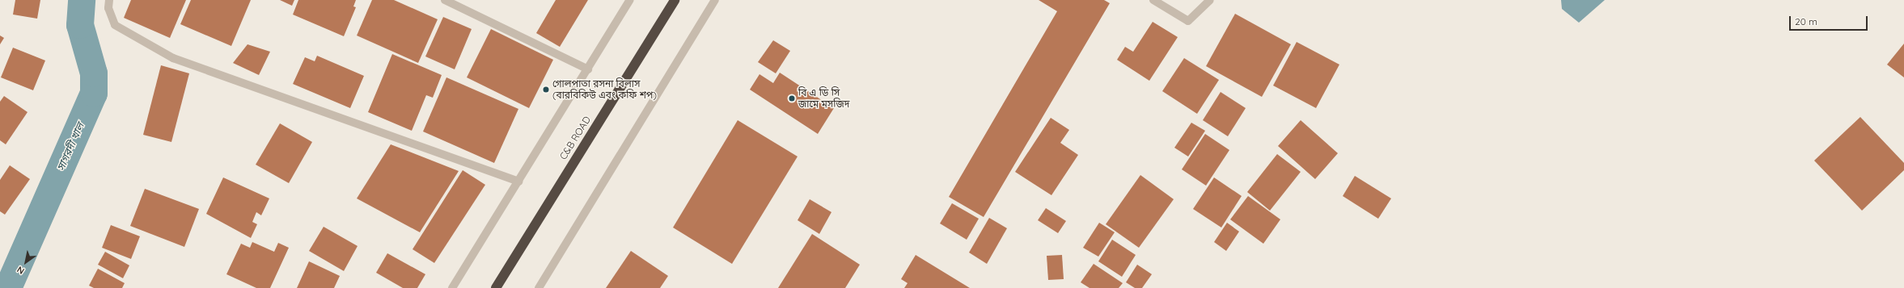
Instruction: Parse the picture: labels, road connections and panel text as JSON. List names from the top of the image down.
{
  "streets": {
    "highway": ["C&B ROAD"]
  },
  "water": ["সাগরদী খাল"],
  "places": ["গোলপাতা রসনা বিলাস (বারবিকিউ এবং কফি শপ)", "বি এ ডি সি জামে মসজিদ"],
  "scale_bar": "20 m",
  "north": "bottom left"
}
